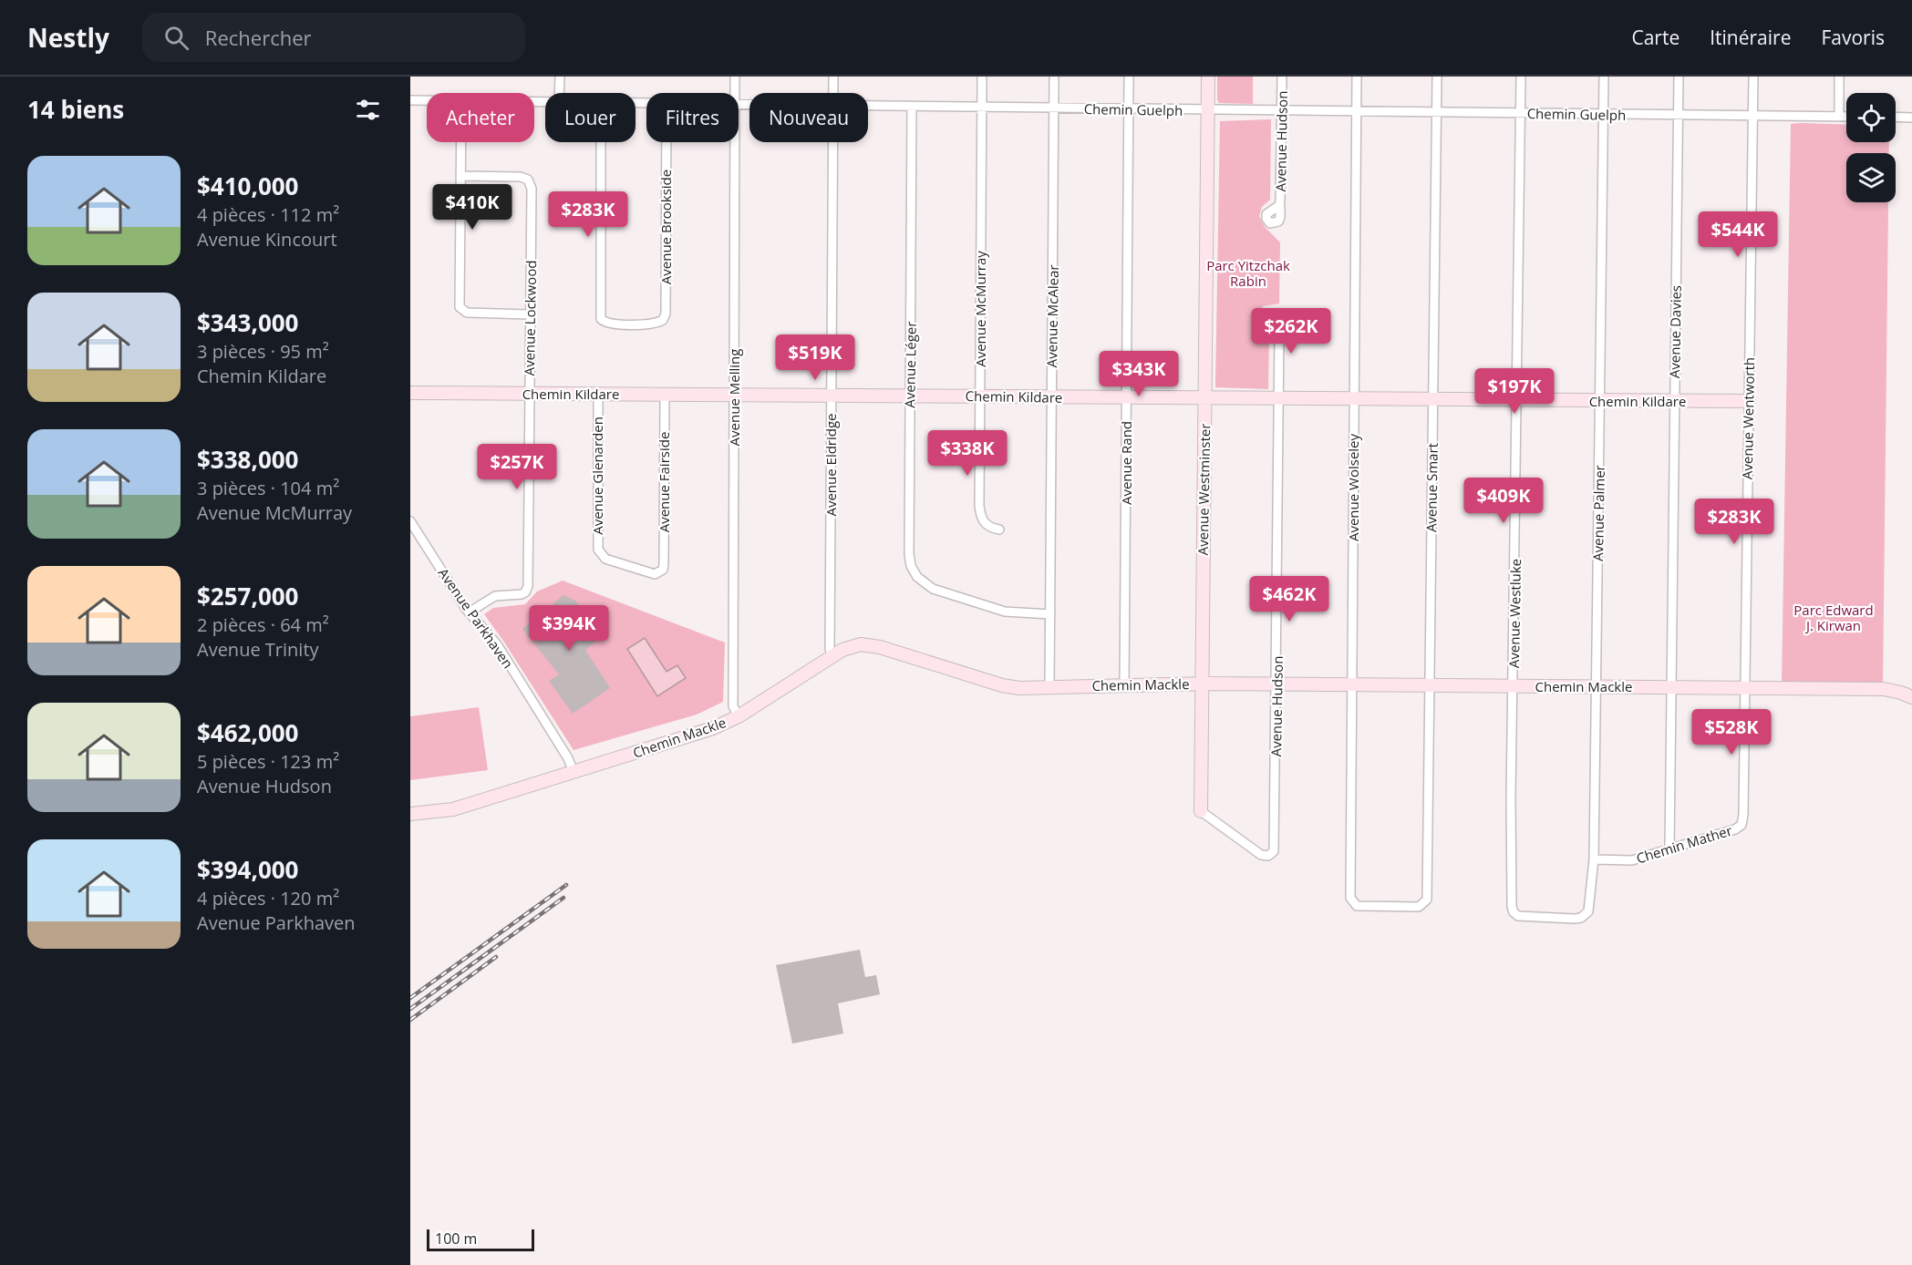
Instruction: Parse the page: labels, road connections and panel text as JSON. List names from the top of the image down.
{
  "streets": {
    "street": [
      "Chemin Guelph",
      "Avenue Hudson",
      "Avenue Brookside",
      "Avenue McMurray",
      "Avenue McAlear",
      "Avenue Lockwood",
      "Avenue Davies",
      "Avenue Léger",
      "Chemin Kildare",
      "Avenue Melling",
      "Avenue Wentworth",
      "Avenue Rand",
      "Avenue Eldridge",
      "Avenue Glenarden",
      "Avenue Fairside",
      "Avenue Wolseley",
      "Avenue Smart",
      "Avenue Westminster",
      "Avenue Palmer",
      "Avenue Westluke",
      "Avenue Parkhaven",
      "Chemin Mackle",
      "Chemin Mather"
    ]
  },
  "crossings": [
    ["Chemin Guelph", "Avenue Hudson"],
    ["Chemin Guelph", "Avenue McMurray"],
    ["Chemin Guelph", "Avenue McAlear"],
    ["Chemin Guelph", "Avenue Davies"],
    ["Chemin Guelph", "Avenue Léger"],
    ["Chemin Guelph", "Avenue Wentworth"],
    ["Chemin Guelph", "Avenue Rand"],
    ["Chemin Guelph", "Avenue Wolseley"],
    ["Chemin Guelph", "Avenue Smart"],
    ["Chemin Guelph", "Avenue Westminster"],
    ["Chemin Guelph", "Avenue Palmer"],
    ["Chemin Guelph", "Avenue Westluke"],
    ["Avenue Hudson", "Chemin Kildare"],
    ["Avenue Hudson", "Avenue Westminster"],
    ["Avenue Hudson", "Chemin Mackle"],
    ["Avenue McMurray", "Chemin Kildare"],
    ["Avenue McAlear", "Avenue Léger"],
    ["Avenue McAlear", "Chemin Kildare"],
    ["Avenue McAlear", "Chemin Mackle"],
    ["Avenue Lockwood", "Chemin Kildare"],
    ["Avenue Lockwood", "Avenue Parkhaven"],
    ["Avenue Davies", "Chemin Kildare"],
    ["Avenue Davies", "Chemin Mackle"],
    ["Avenue Davies", "Chemin Mather"],
    ["Avenue Léger", "Chemin Kildare"],
    ["Chemin Kildare", "Avenue Melling"],
    ["Chemin Kildare", "Avenue Wentworth"],
    ["Chemin Kildare", "Avenue Rand"],
    ["Chemin Kildare", "Avenue Eldridge"],
    ["Chemin Kildare", "Avenue Glenarden"],
    ["Chemin Kildare", "Avenue Fairside"],
    ["Chemin Kildare", "Avenue Wolseley"],
    ["Chemin Kildare", "Avenue Smart"],
    ["Chemin Kildare", "Avenue Westminster"],
    ["Chemin Kildare", "Avenue Palmer"],
    ["Chemin Kildare", "Avenue Westluke"],
    ["Avenue Melling", "Chemin Mackle"],
    ["Avenue Wentworth", "Chemin Mackle"],
    ["Avenue Wentworth", "Chemin Mather"],
    ["Avenue Rand", "Chemin Mackle"],
    ["Avenue Eldridge", "Chemin Mackle"],
    ["Avenue Glenarden", "Avenue Fairside"],
    ["Avenue Wolseley", "Avenue Smart"],
    ["Avenue Wolseley", "Chemin Mackle"],
    ["Avenue Smart", "Chemin Mackle"],
    ["Avenue Westminster", "Chemin Mackle"],
    ["Avenue Palmer", "Avenue Westluke"],
    ["Avenue Palmer", "Chemin Mackle"],
    ["Avenue Palmer", "Chemin Mather"],
    ["Avenue Westluke", "Chemin Mackle"],
    ["Avenue Parkhaven", "Chemin Mackle"]
  ],
  "parks": ["Parc Yitzchak Rabin", "Parc Edward J. Kirwan"],
  "scale_bar": "100 m",
  "page": {
    "header": "Nestly",
    "search": "Rechercher",
    "nav": ["Carte", "Itinéraire", "Favoris"],
    "heading": "14 biens",
    "chip": [
      "Acheter",
      "Louer",
      "Filtres",
      "Nouveau"
    ],
    "list": [
      {
        "name": "$410,000",
        "note": "4 pièces · 112 m² · Avenue Kincourt"
      },
      {
        "name": "$343,000",
        "note": "3 pièces · 95 m² · Chemin Kildare"
      },
      {
        "name": "$338,000",
        "note": "3 pièces · 104 m² · Avenue McMurray"
      },
      {
        "name": "$257,000",
        "note": "2 pièces · 64 m² · Avenue Trinity"
      },
      {
        "name": "$462,000",
        "note": "5 pièces · 123 m² · Avenue Hudson"
      },
      {
        "name": "$394,000",
        "note": "4 pièces · 120 m² · Avenue Parkhaven"
      }
    ],
    "price": [
      "$410K",
      "$283K",
      "$544K",
      "$262K",
      "$519K",
      "$343K",
      "$197K",
      "$338K",
      "$257K",
      "$409K",
      "$283K",
      "$462K",
      "$394K",
      "$528K"
    ],
    "scale": "100 m"
  }
}
